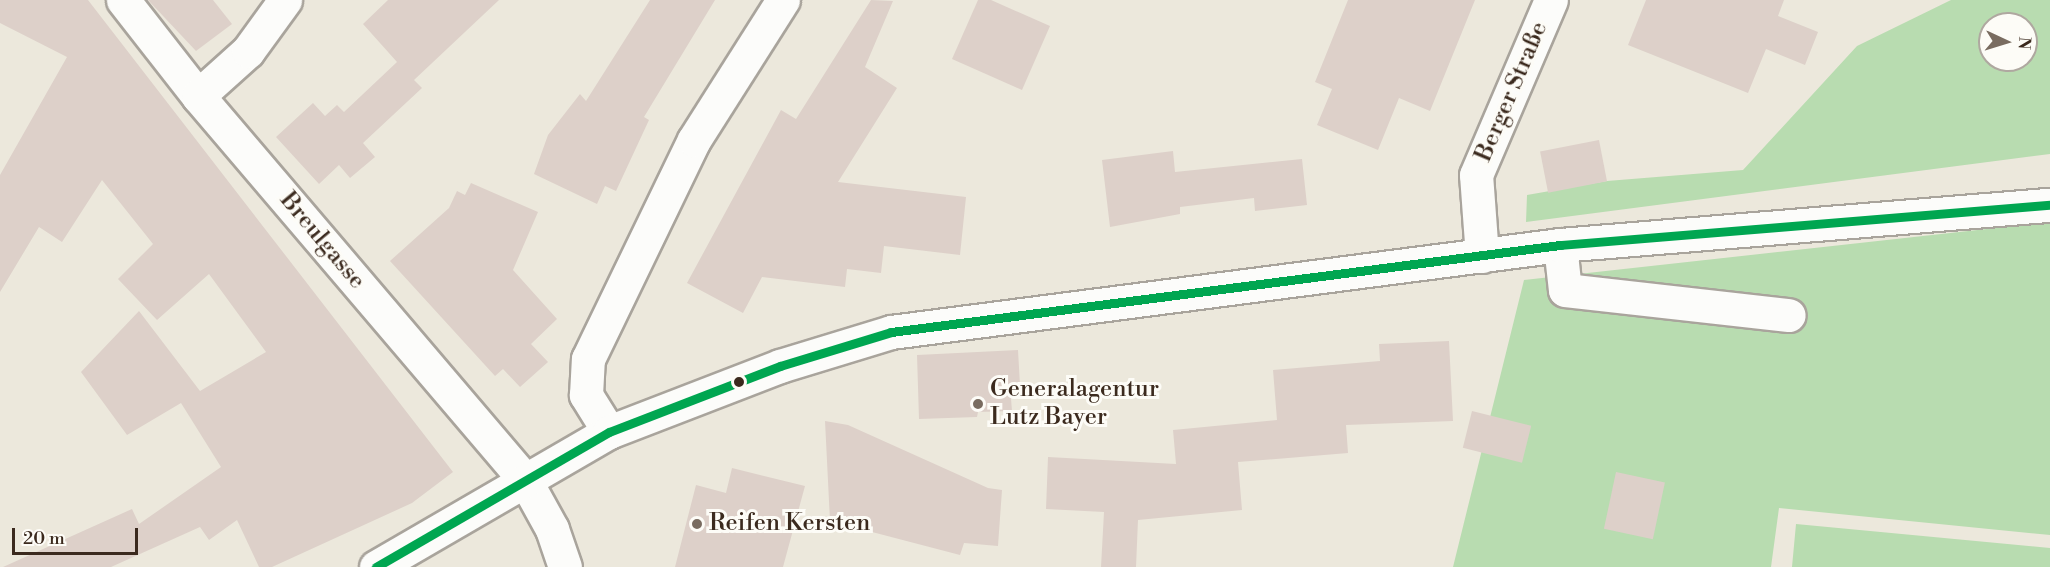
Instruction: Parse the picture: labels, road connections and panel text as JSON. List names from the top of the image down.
{
  "streets": {
    "street": ["Berger Straße", "Breulgasse"]
  },
  "places": ["Generalagentur Lutz Bayer", "Reifen Kersten"],
  "scale_bar": "20 m",
  "north": "right"
}
